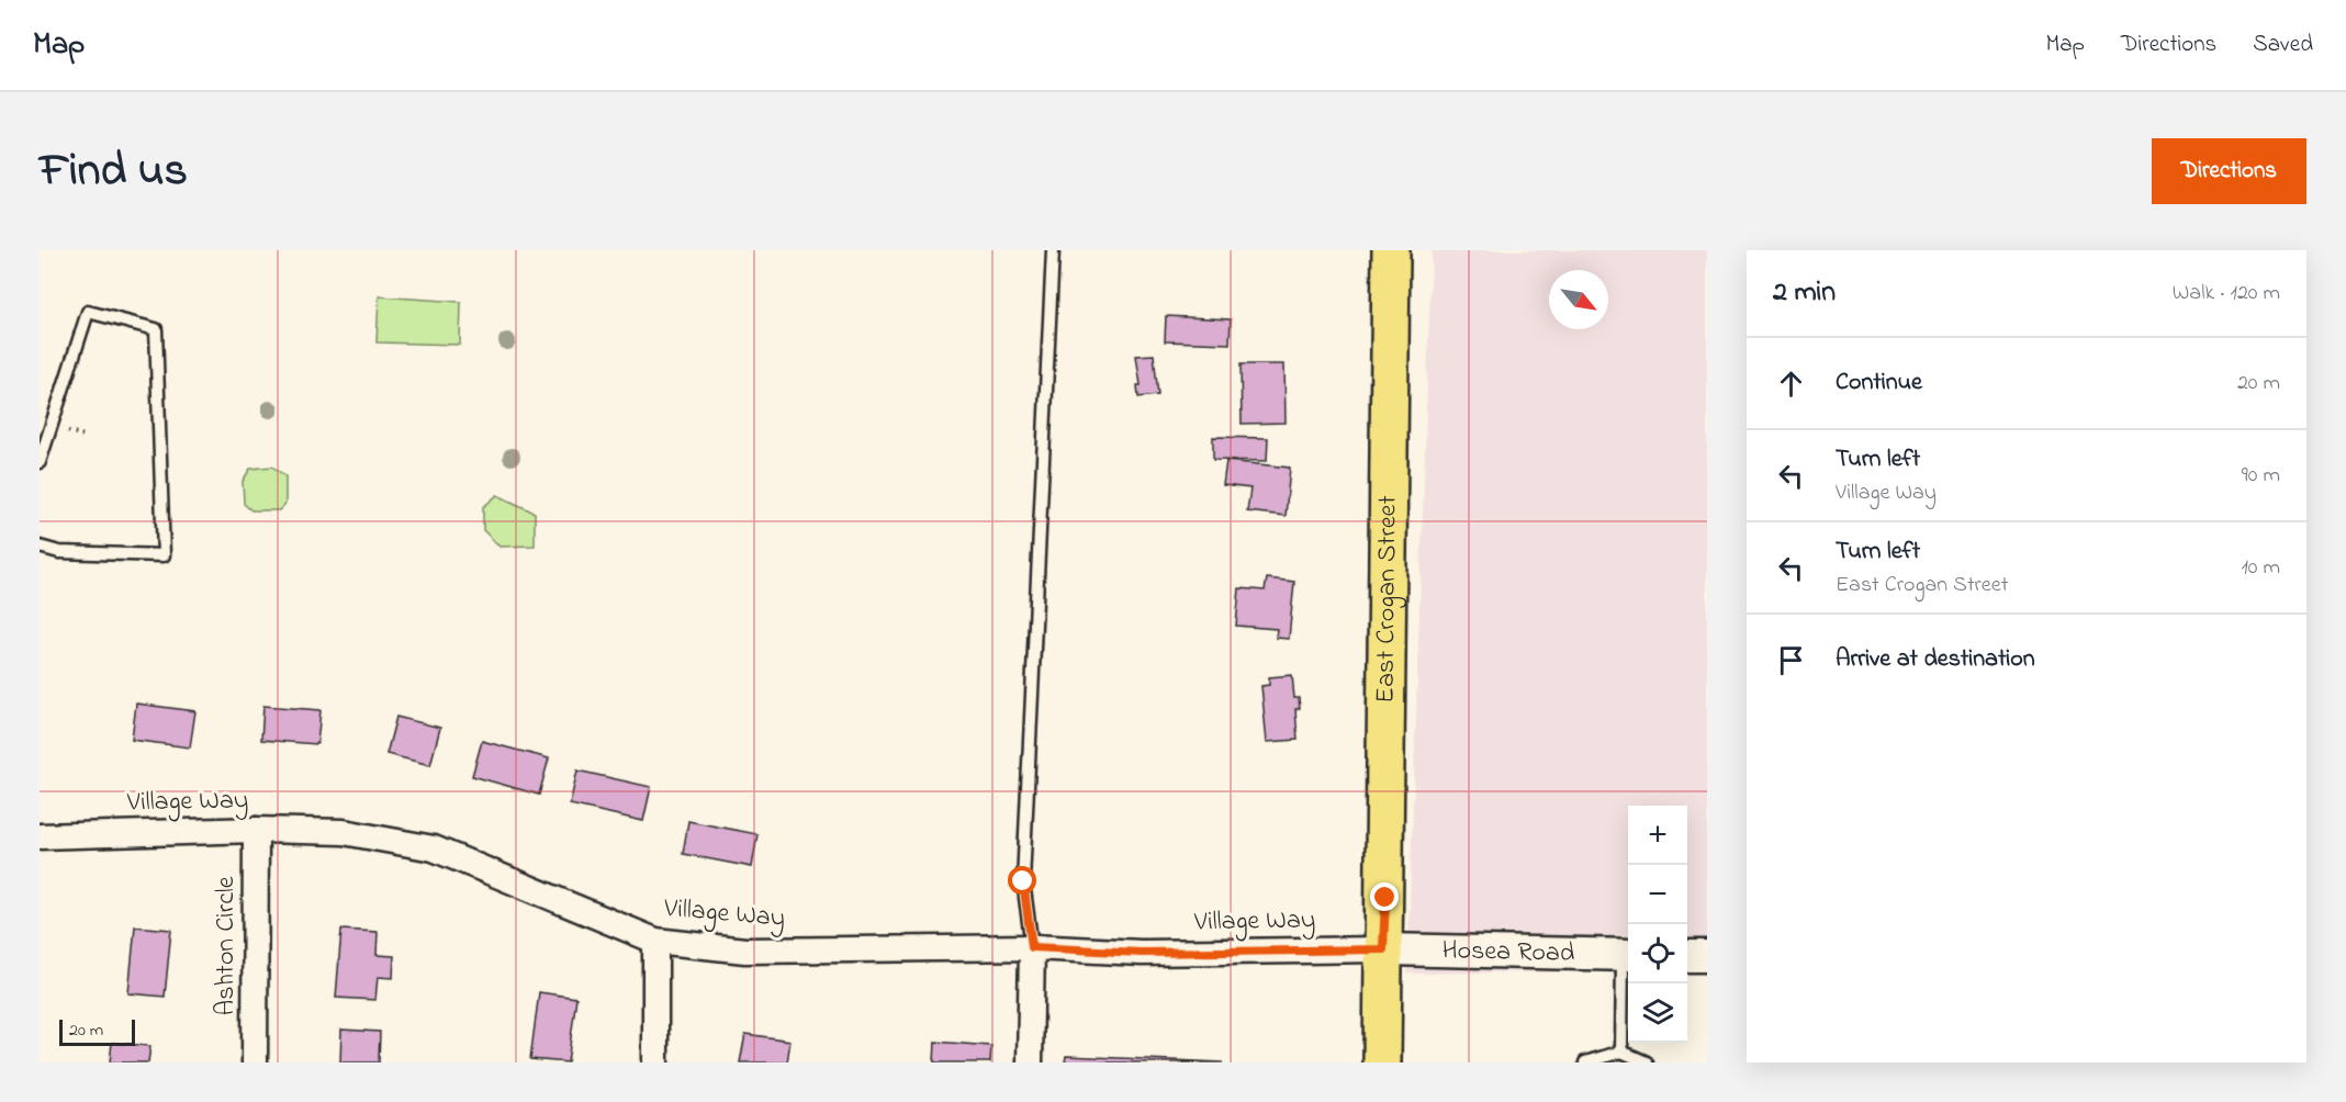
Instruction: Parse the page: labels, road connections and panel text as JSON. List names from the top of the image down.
{
  "streets": {
    "main road": ["East Crogan Street"],
    "street": ["Village Way", "Ashton Circle", "Hosea Road"]
  },
  "crossings": [
    ["East Crogan Street", "Village Way"],
    ["East Crogan Street", "Hosea Road"],
    ["Village Way", "Ashton Circle"],
    ["Village Way", "Hosea Road"]
  ],
  "scale_bar": "20 m",
  "north": "bottom right",
  "page": {
    "header": "Map",
    "nav": ["Map", "Directions", "Saved"],
    "title": "Find us",
    "buttons": "Directions",
    "heading": ["2 min", "Walk · 120 m"],
    "list": [
      ["Continue", "20 m"],
      ["Turn left", "Village Way", "90 m"],
      ["Turn left", "East Crogan Street", "10 m"],
      "Arrive at destination"
    ],
    "map_buttons": ["+", "−"],
    "scale": "20 m"
  }
}
